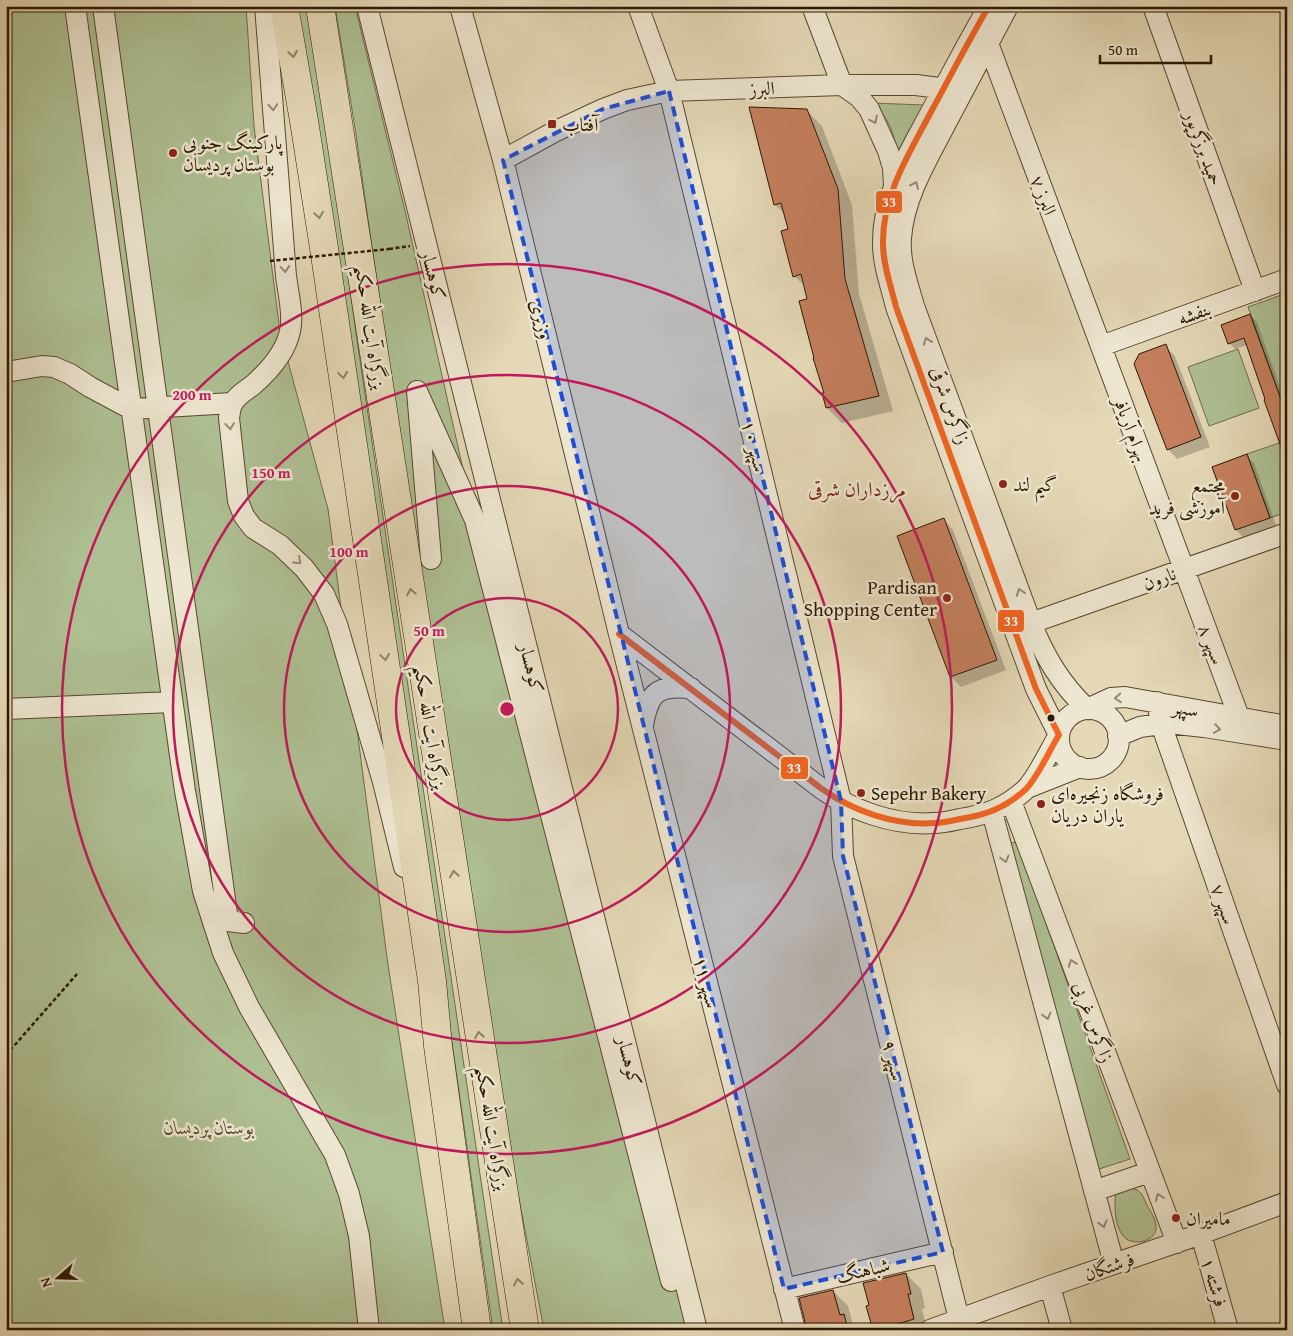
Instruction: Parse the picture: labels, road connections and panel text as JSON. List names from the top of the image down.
{
  "streets": {
    "highway": ["بزرگراه آیت الله حکیم"],
    "street": [
      "البرز",
      "حمید برزگرپور",
      "البرز ۷",
      "کوهسار",
      "بنفشه",
      "وزیری",
      "زاگرس شرقی",
      "بهرام آریافر",
      "سپهر ۱۰",
      "نارون",
      "سپهر ۸",
      "سپهر",
      "سپهر ۷",
      "سپهر ۱۱",
      "زاگرس غربی",
      "سپهر ۹",
      "فرشتگان",
      "شباهنگ",
      "فرشته ۱"
    ]
  },
  "crossings": [
    ["البرز", "وزیری"],
    ["البرز", "زاگرس شرقی"],
    ["البرز", "سپهر ۱۰"],
    ["حمید برزگرپور", "بنفشه"],
    ["البرز ۷", "بنفشه"],
    ["البرز ۷", "بهرام آریافر"],
    ["بنفشه", "بهرام آریافر"],
    ["وزیری", "سپهر ۱۱"],
    ["زاگرس شرقی", "نارون"],
    ["زاگرس شرقی", "سپهر"],
    ["بهرام آریافر", "نارون"],
    ["بهرام آریافر", "سپهر ۸"],
    ["سپهر ۱۰", "سپهر ۹"],
    ["نارون", "سپهر ۸"],
    ["سپهر ۸", "سپهر"],
    ["سپهر", "سپهر ۷"],
    ["سپهر ۱۱", "شباهنگ"],
    ["زاگرس غربی", "فرشتگان"],
    ["سپهر ۹", "فرشتگان"],
    ["سپهر ۹", "شباهنگ"],
    ["فرشتگان", "فرشته ۱"]
  ],
  "districts": ["مرزداران شرقی"],
  "parks": ["بوستان پردیسان"],
  "places": {
    "transit": ["آفتاب"],
    "other": [
      "پارکینگ جنوبی بوستان پردیسان",
      "گیم لند",
      "مجتمع آموزشی فرید",
      "Pardisan Shopping Center",
      "Sepehr Bakery",
      "فروشگاه زنجیره‌ای یاران دریان",
      "مامیران"
    ]
  },
  "lines": ["transit line 33"],
  "scale_bar": "50 m",
  "north": "left",
  "rings": [
    "200 m",
    "150 m",
    "100 m",
    "50 m"
  ]
}
